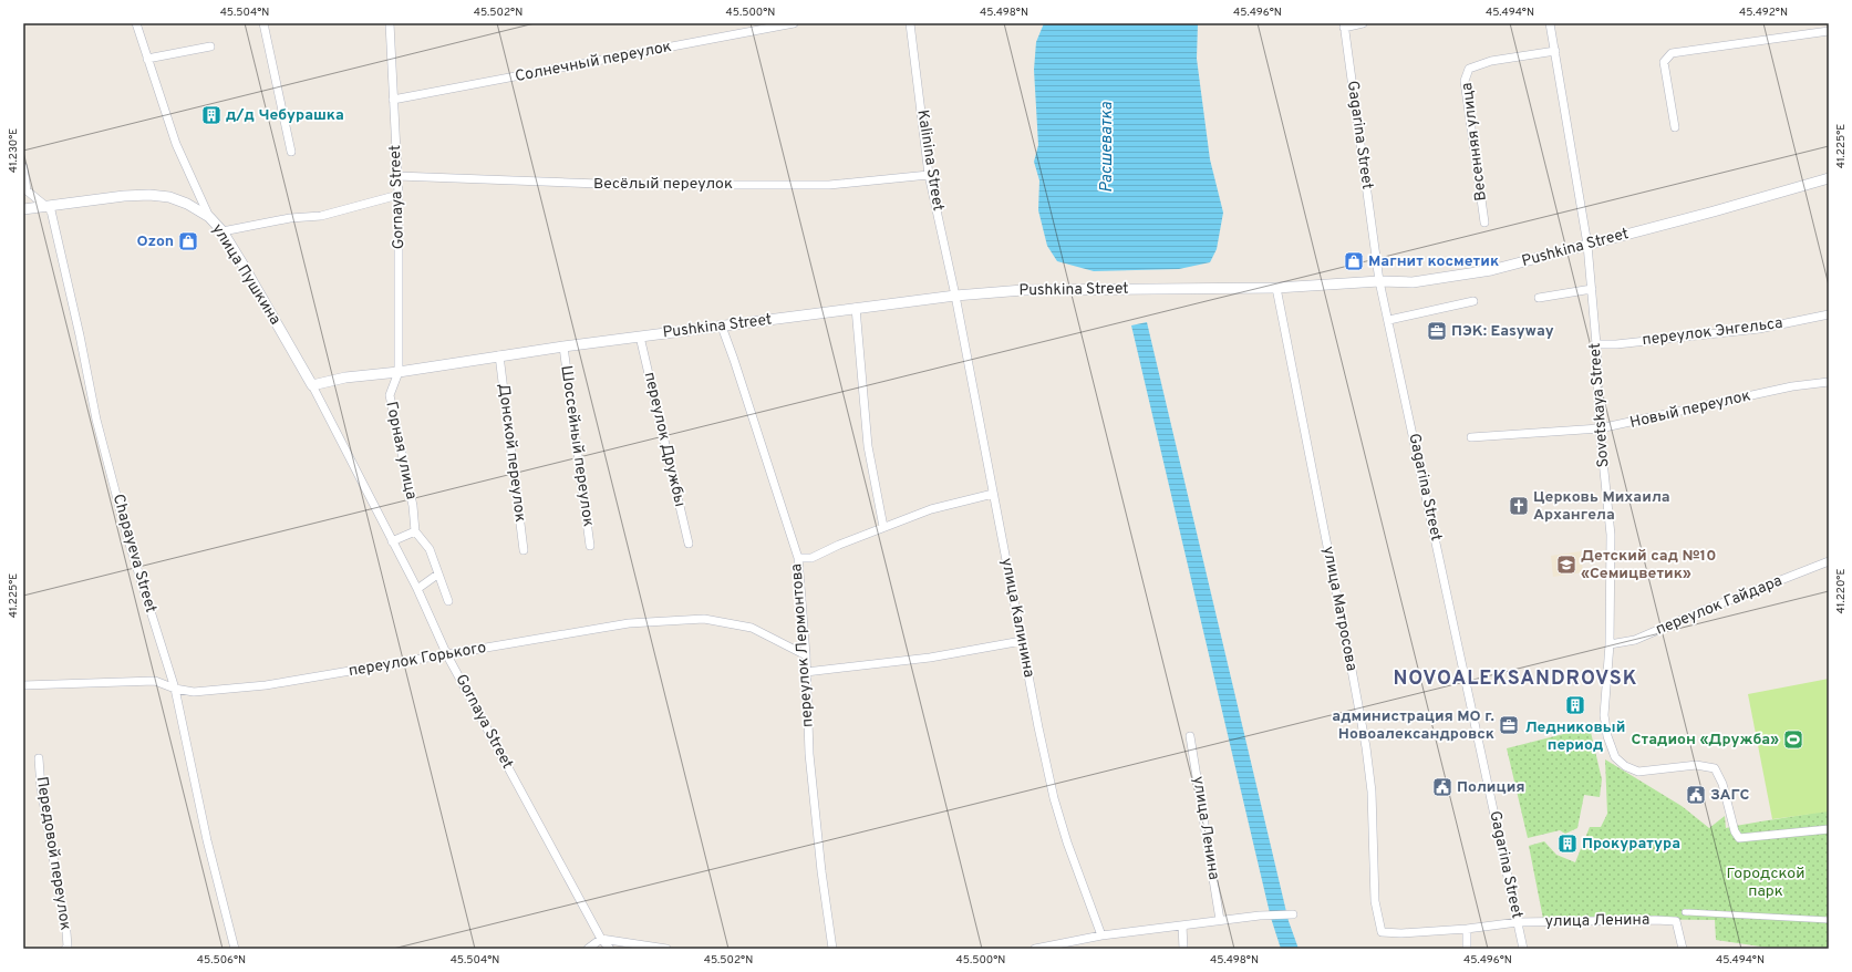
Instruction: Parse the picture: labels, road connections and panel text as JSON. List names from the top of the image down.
{
  "streets": {
    "main road": ["Pushkina Street", "улица Пушкина"],
    "street": [
      "Солнечный переулок",
      "Gagarina Street",
      "Весенняя улица",
      "Kalinina Street",
      "Весёлый переулок",
      "Gornaya Street",
      "переулок Энгельса",
      "Sovetskaya Street",
      "Новый переулок",
      "переулок Дружбы",
      "Шоссейный переулок",
      "Горная улица",
      "Донской переулок",
      "Chapayeva Street",
      "переулок Гайдара",
      "улица Матросова",
      "улица Калинина",
      "переулок Лермонтова",
      "переулок Горького",
      "улица Ленина",
      "Передовой переулок"
    ]
  },
  "crossings": [
    ["Солнечный переулок", "Gornaya Street"],
    ["Gagarina Street", "Pushkina Street"],
    ["Gagarina Street", "улица Ленина"],
    ["Весенняя улица", "Sovetskaya Street"],
    ["Kalinina Street", "Весёлый переулок"],
    ["Kalinina Street", "Pushkina Street"],
    ["Kalinina Street", "улица Калинина"],
    ["Весёлый переулок", "Gornaya Street"],
    ["Gornaya Street", "Pushkina Street"],
    ["Gornaya Street", "улица Пушкина"],
    ["Gornaya Street", "Горная улица"],
    ["Gornaya Street", "переулок Горького"],
    ["Pushkina Street", "улица Пушкина"],
    ["Pushkina Street", "Sovetskaya Street"],
    ["Pushkina Street", "переулок Дружбы"],
    ["Pushkina Street", "Шоссейный переулок"],
    ["Pushkina Street", "Горная улица"],
    ["Pushkina Street", "Донской переулок"],
    ["Pushkina Street", "улица Матросова"],
    ["Pushkina Street", "улица Калинина"],
    ["Pushkina Street", "переулок Лермонтова"],
    ["улица Пушкина", "Chapayeva Street"],
    ["переулок Энгельса", "Sovetskaya Street"],
    ["Sovetskaya Street", "Новый переулок"],
    ["Sovetskaya Street", "переулок Гайдара"],
    ["Chapayeva Street", "переулок Горького"],
    ["улица Матросова", "улица Ленина"],
    ["переулок Лермонтова", "переулок Горького"]
  ],
  "districts": ["NOVOALEKSANDROVSK"],
  "water": ["Расшеватка"],
  "parks": ["Городской парк"],
  "places": {
    "building": ["д/д Чебурашка", "Ледниковый период", "Прокуратура"],
    "shop": ["Ozon", "Магнит косметик"],
    "office": ["ПЭК: Easyway", "администрация МО г. Новоалександровск"],
    "church": ["Церковь Михаила Архангела"],
    "school or university": ["Детский сад №10 «Семицветик»"],
    "sports": ["Стадион «Дружба»"],
    "public building": ["Полиция", "ЗАГС"]
  },
  "coordinates": [
    "45.504°N",
    "45.502°N",
    "45.500°N",
    "45.498°N",
    "45.496°N",
    "45.494°N",
    "45.492°N",
    "41.225°E",
    "41.230°E",
    "41.220°E",
    "45.506°N"
  ]
}
